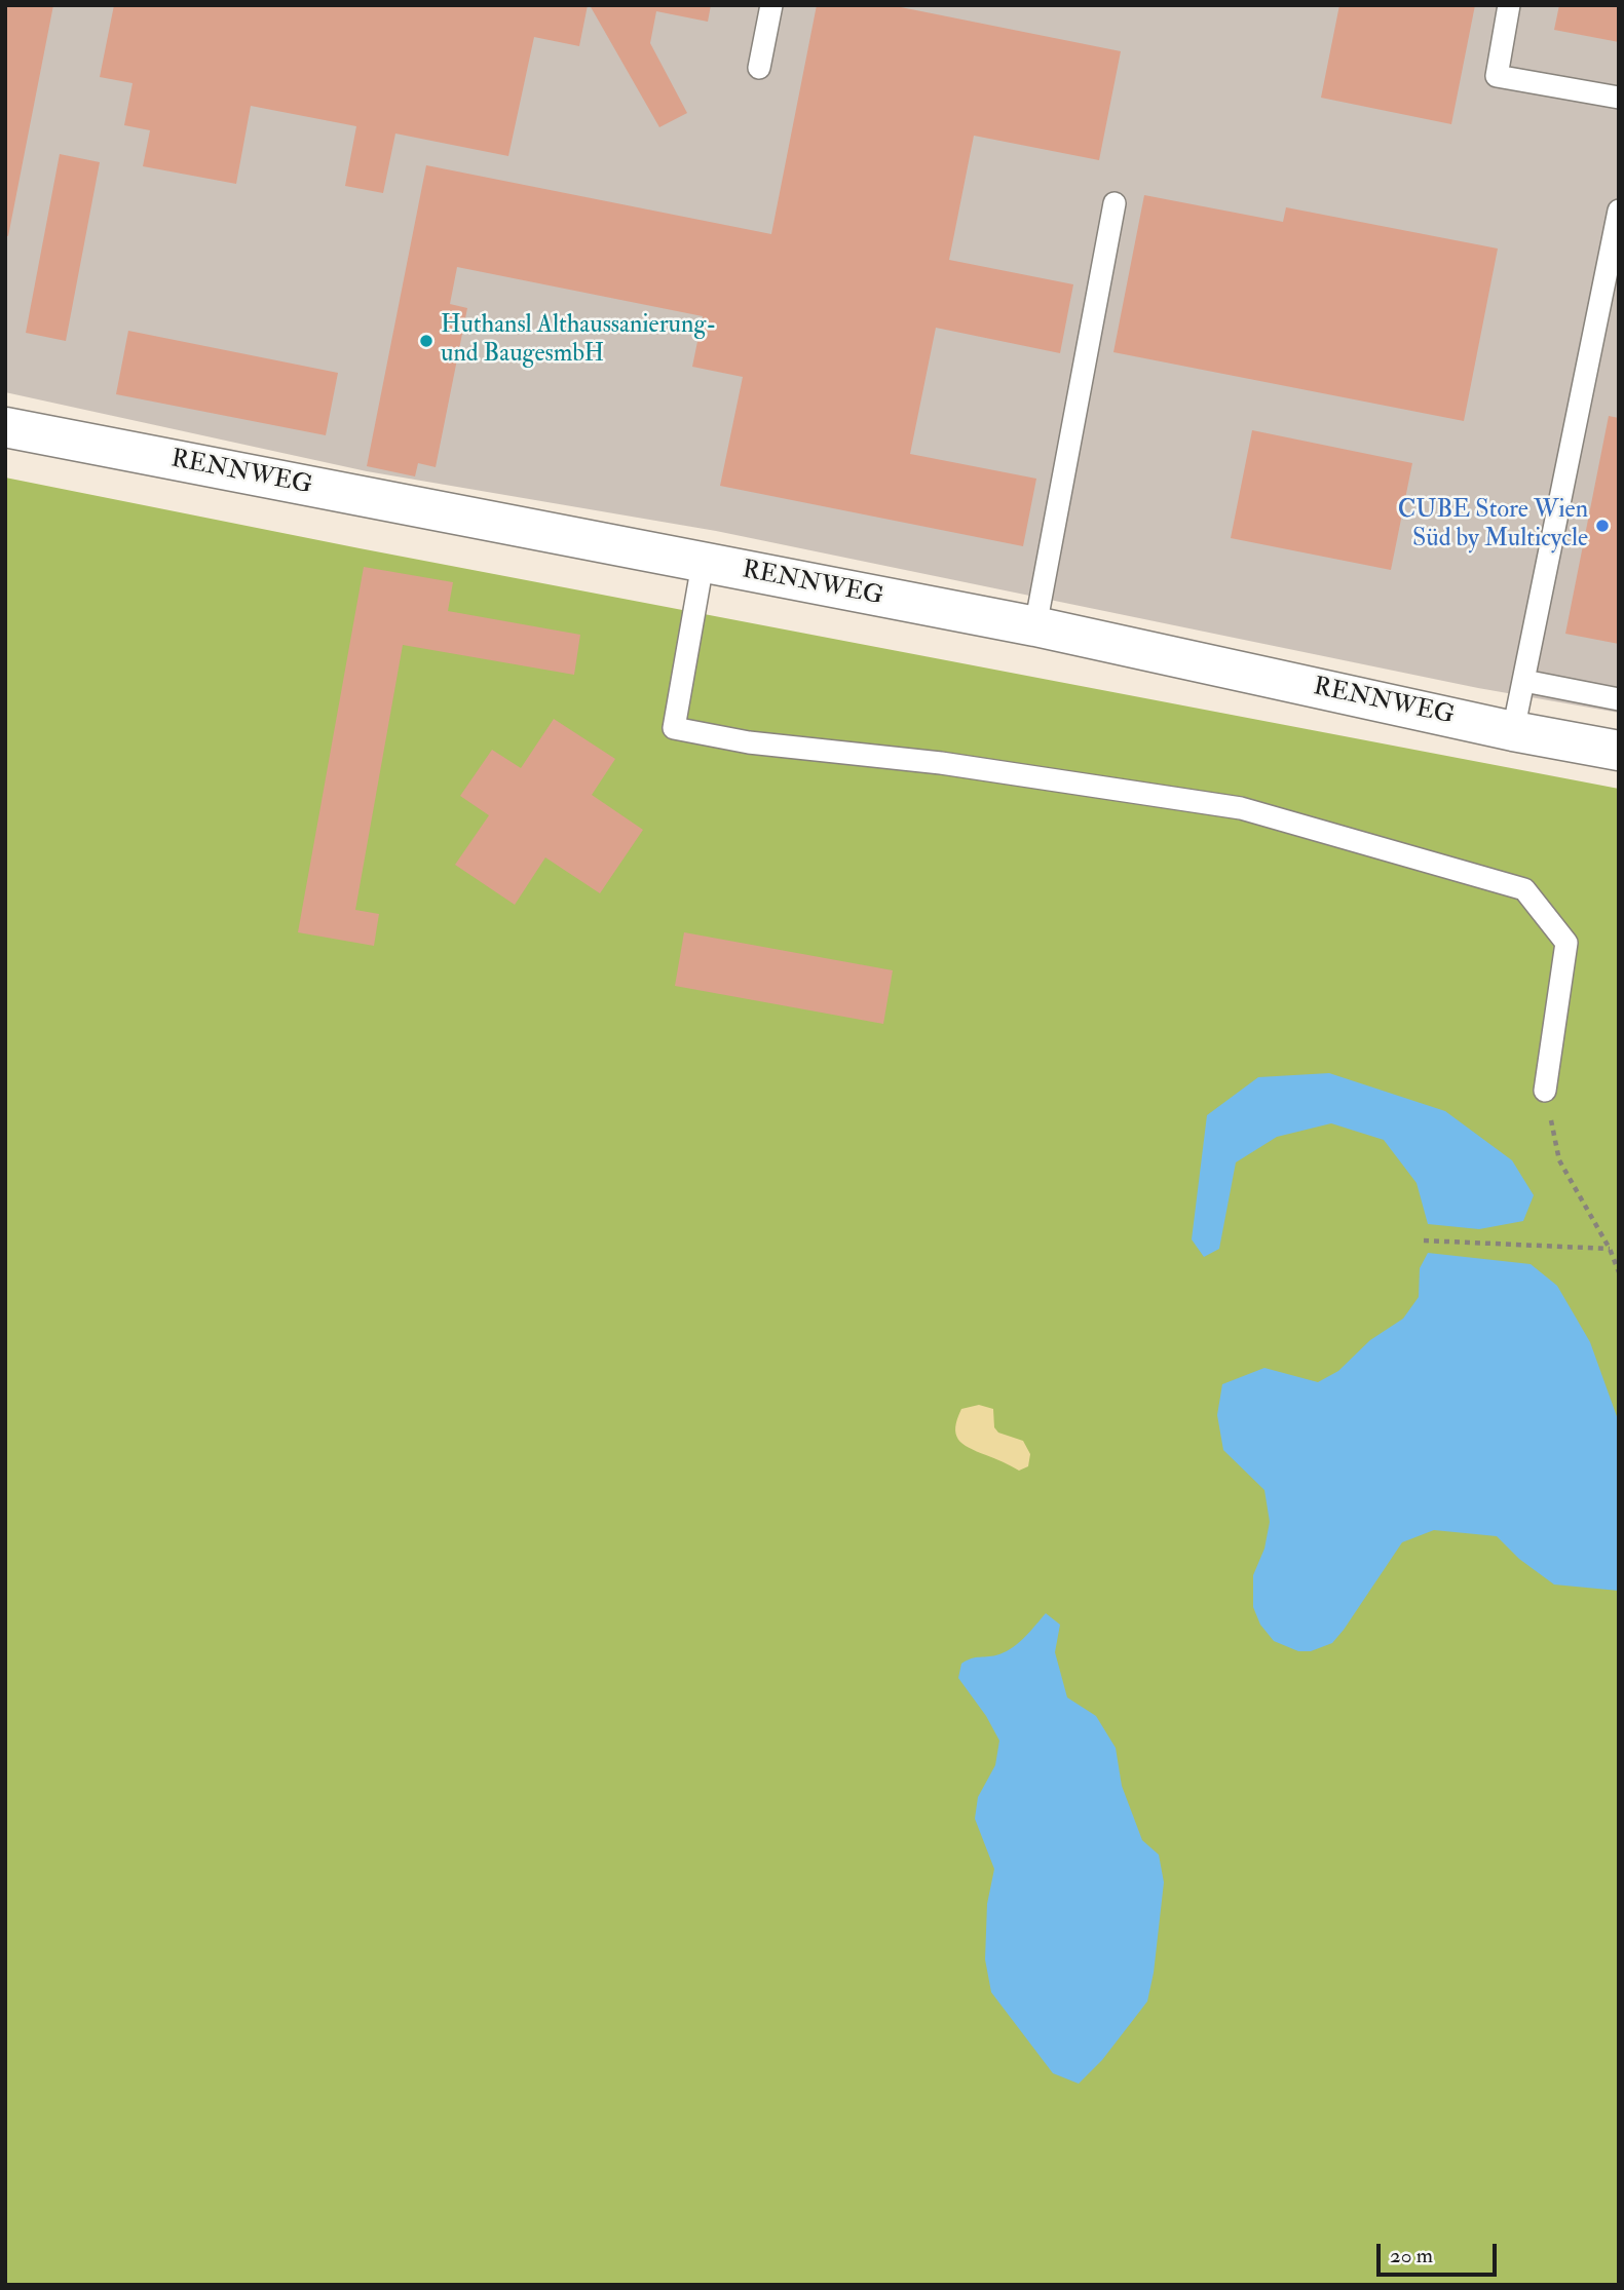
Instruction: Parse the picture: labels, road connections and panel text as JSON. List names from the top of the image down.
{
  "streets": {
    "street": ["RENNWEG"]
  },
  "places": ["Huthansl Althaussanierung- und BaugesmbH", "CUBE Store Wien Süd by Multicycle"],
  "scale_bar": "20 m"
}
